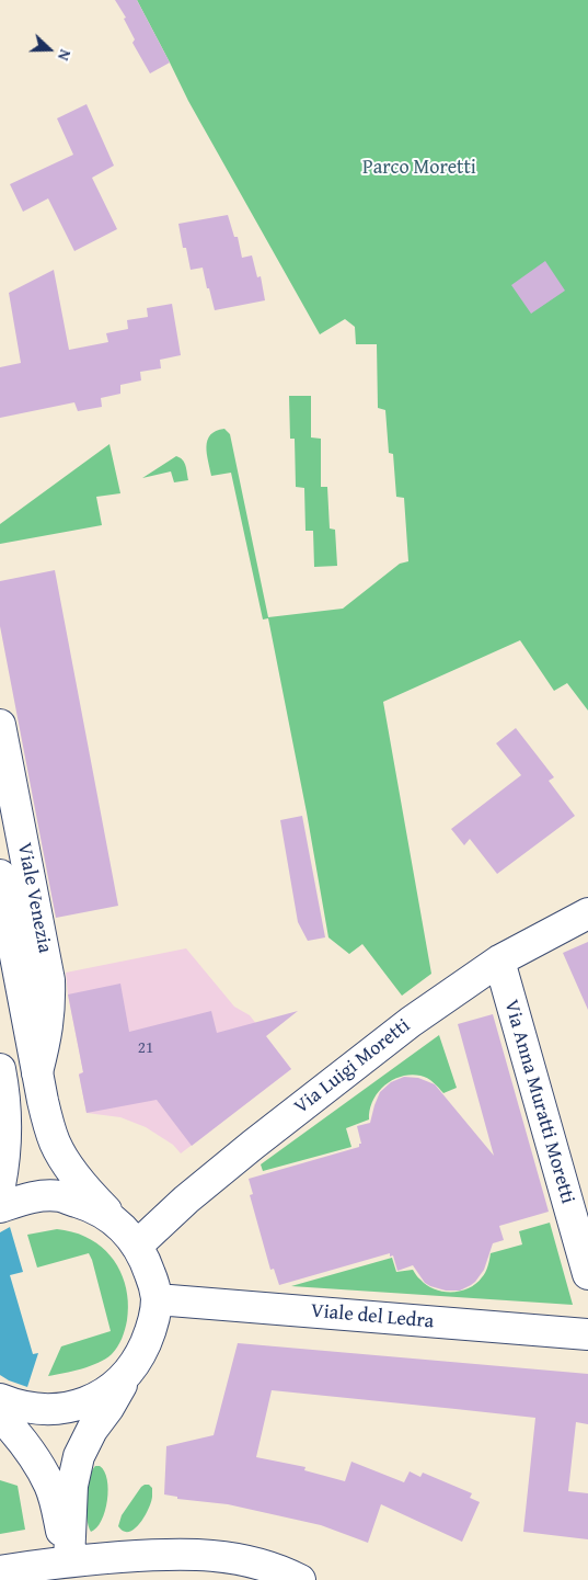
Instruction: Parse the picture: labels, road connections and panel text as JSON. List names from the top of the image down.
{
  "streets": {
    "main road": [
      "Viale Venezia",
      "Via Luigi Moretti",
      "Via Anna Muratti Moretti",
      "Viale del Ledra"
    ]
  },
  "crossings": [
    ["Viale Venezia", "Via Luigi Moretti"],
    ["Via Luigi Moretti", "Via Anna Muratti Moretti"]
  ],
  "parks": ["Parco Moretti"],
  "house_numbers": ["21"],
  "north": "right"
}
